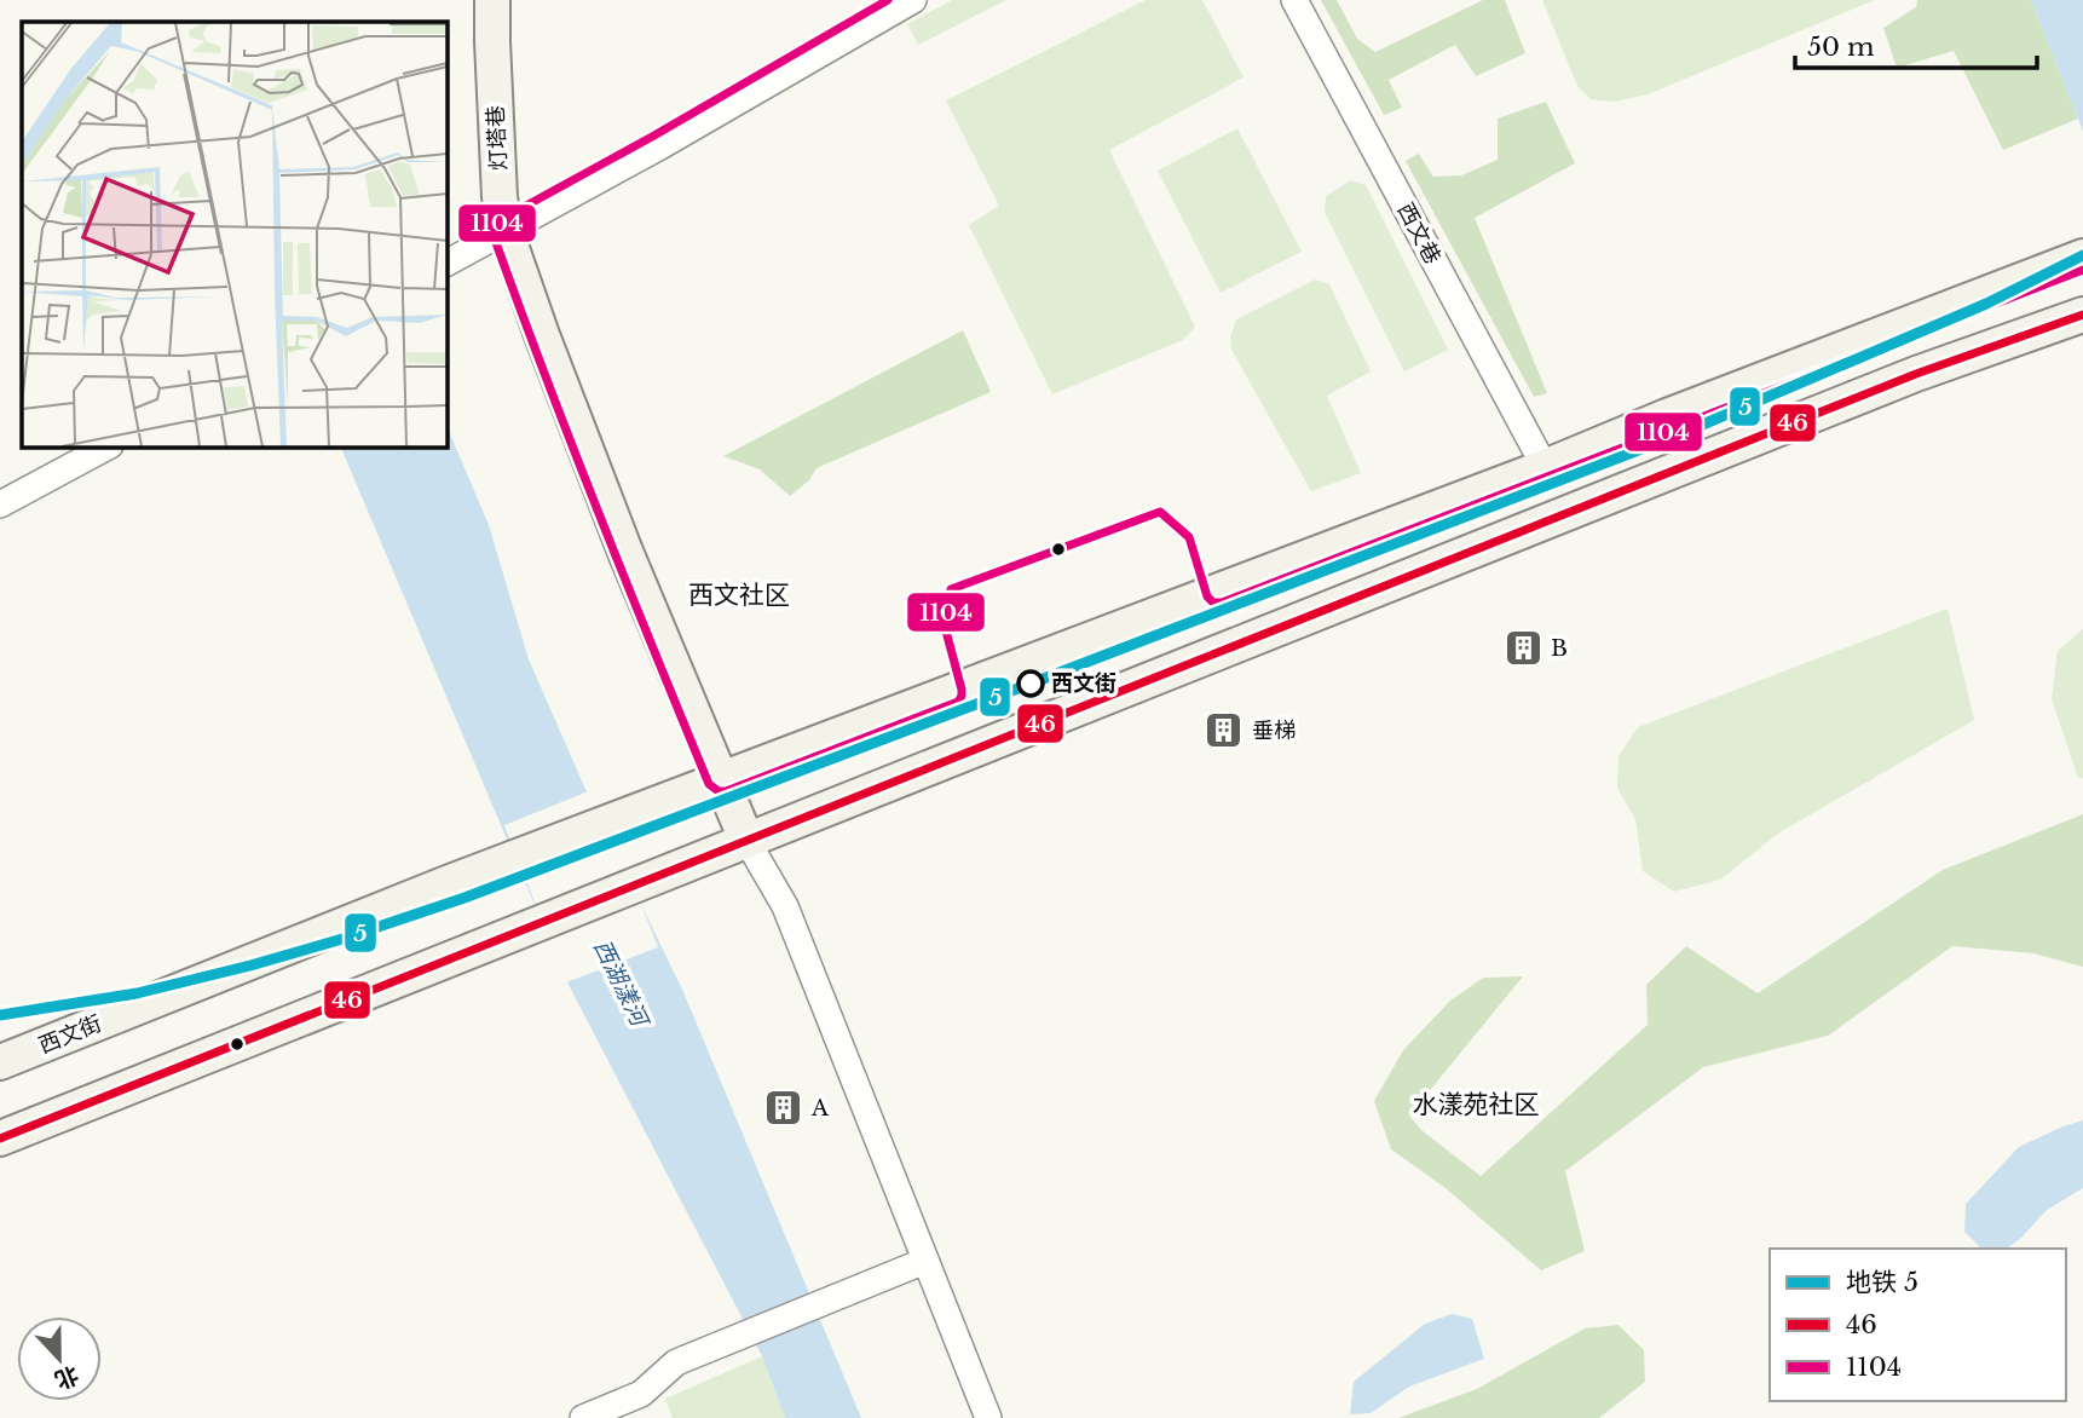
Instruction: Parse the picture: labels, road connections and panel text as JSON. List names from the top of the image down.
{
  "streets": {
    "main road": ["灯塔巷", "西文街"],
    "street": ["西文巷"]
  },
  "crossings": [
    ["灯塔巷", "西文街"],
    ["西文巷", "西文街"]
  ],
  "districts": ["西文社区", "水漾苑社区"],
  "water": ["西湖漾河"],
  "places": {
    "building": ["B", "垂梯", "A"],
    "other": ["西文街"]
  },
  "lines": ["transit line 1104", "metro line 5", "transit line 46"],
  "legend": ["地铁 5", "46", "1104"],
  "scale_bar": "50 m",
  "north": "bottom"
}
